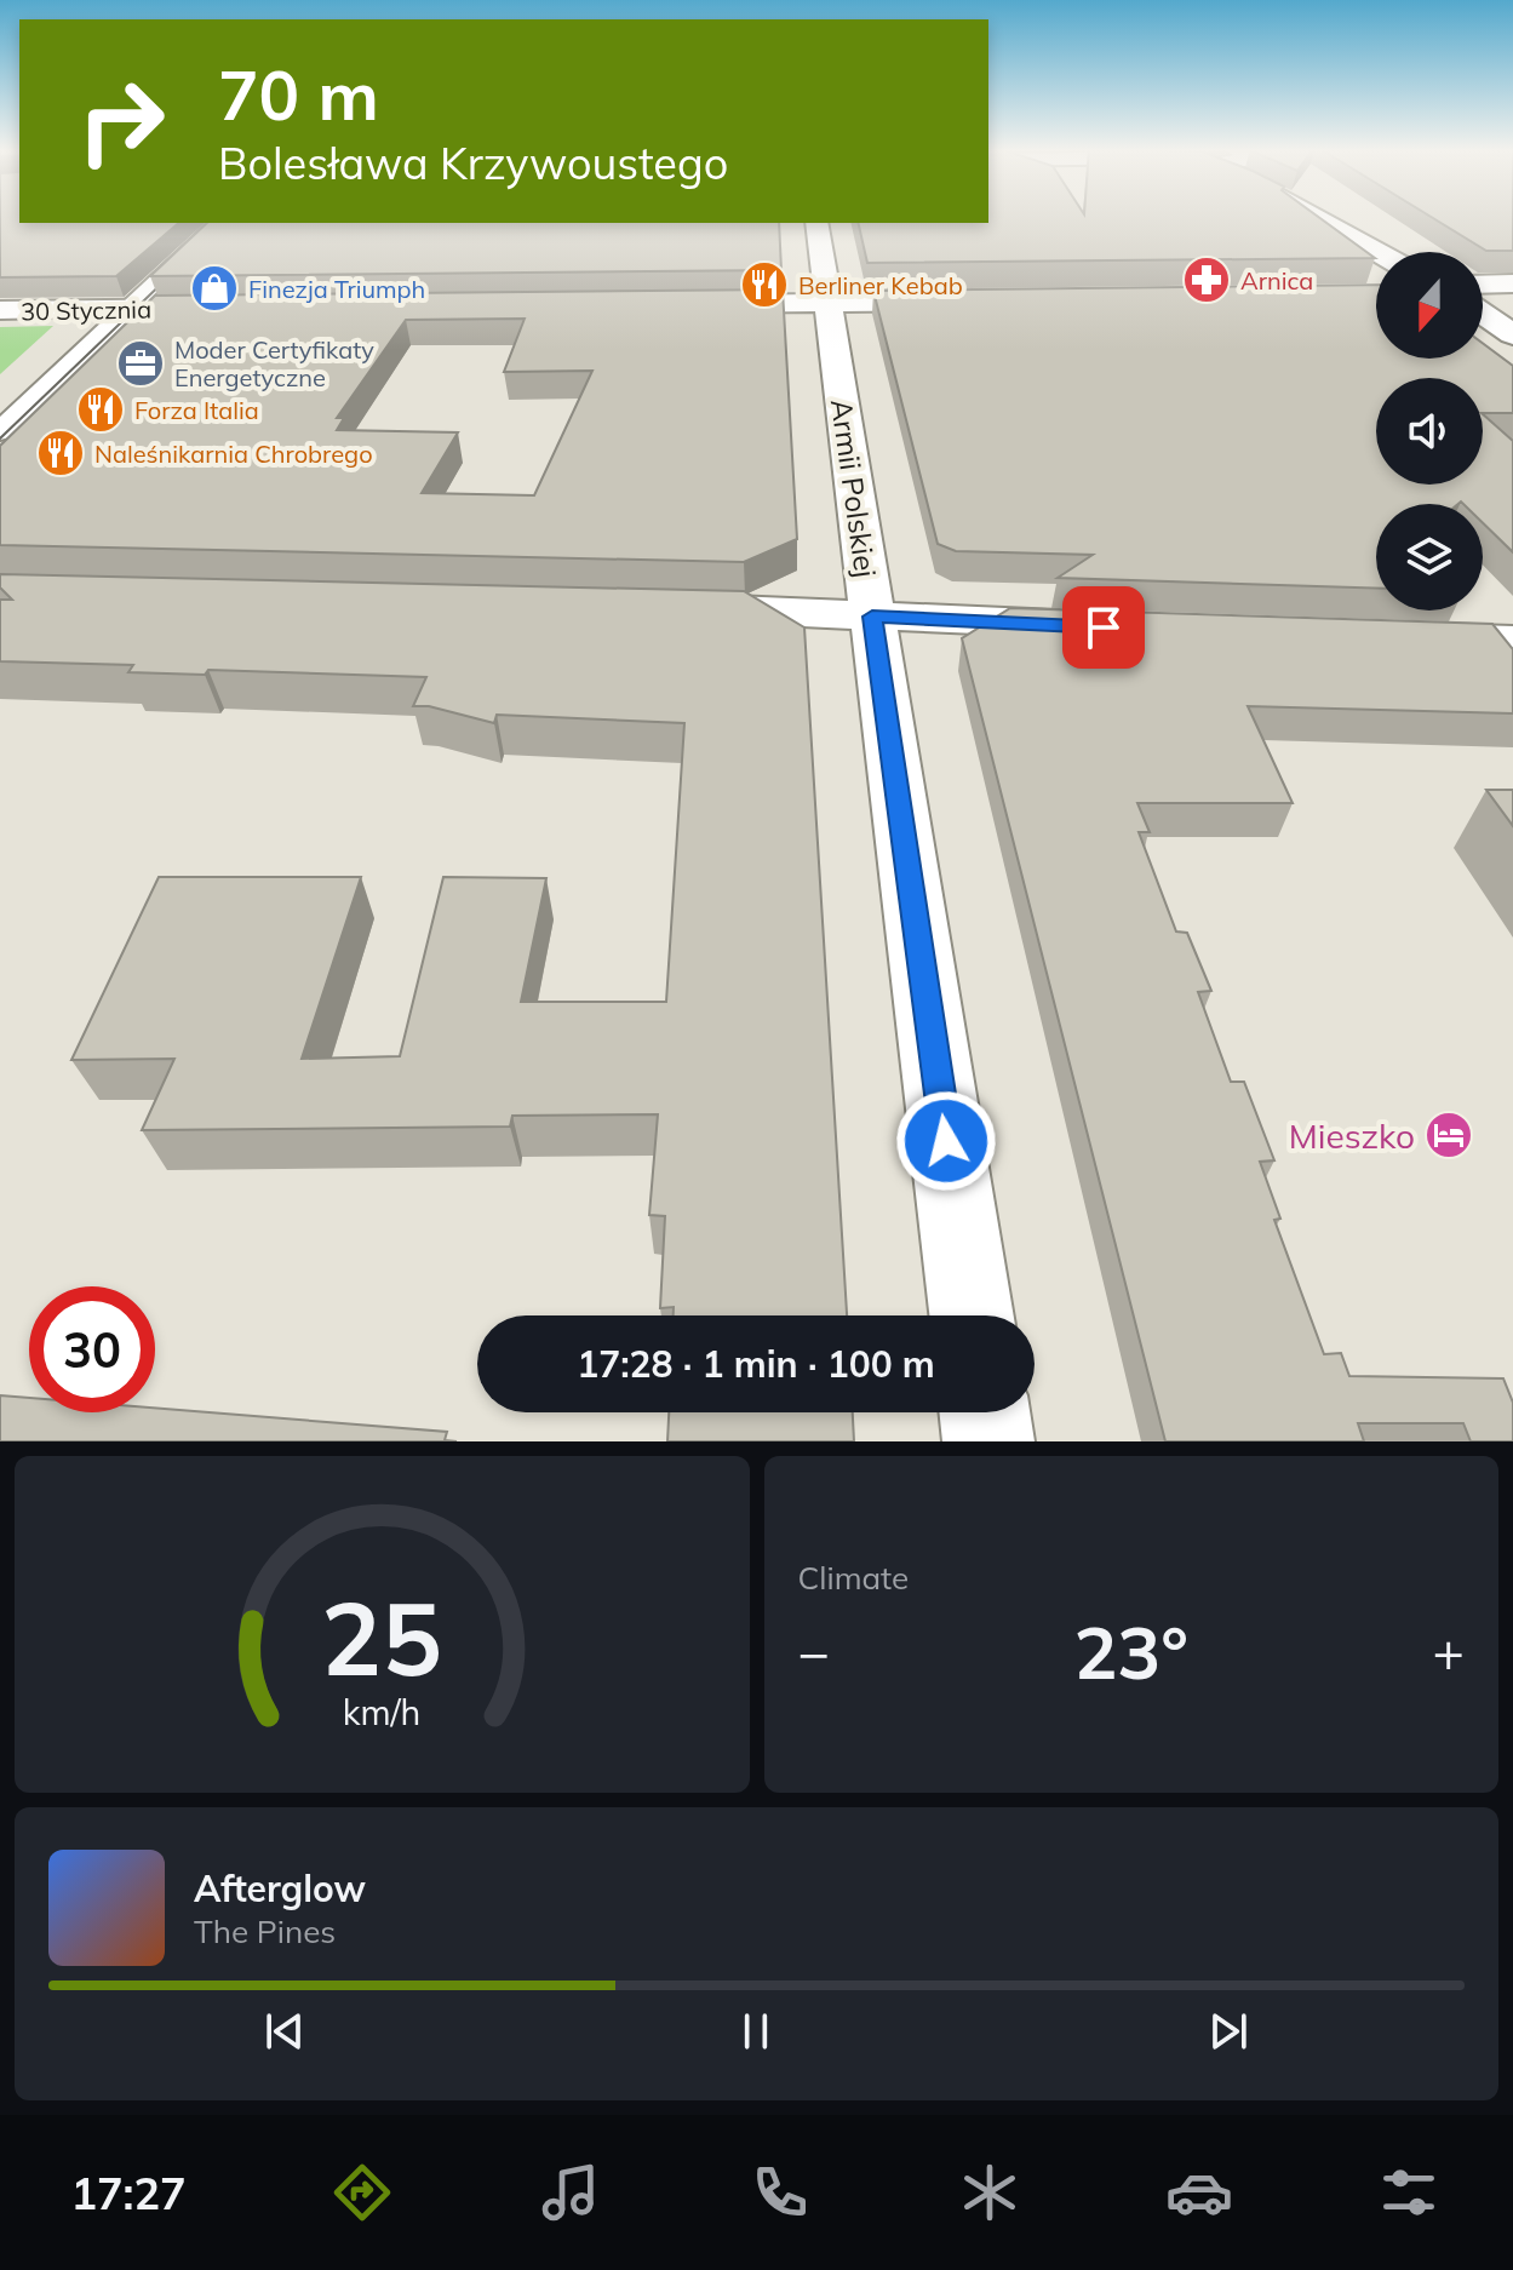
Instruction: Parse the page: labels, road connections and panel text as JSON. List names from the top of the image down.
{
  "streets": {
    "street": ["30 Stycznia", "Armii Polskiej"]
  },
  "places": {
    "pharmacy": ["Arnica"],
    "restaurant": ["Berliner Kebab", "Forza Italia", "Naleśnikarnia Chrobrego"],
    "shop": ["Finezja Triumph"],
    "office": ["Moder Certyfikaty Energetyczne"],
    "hotel": ["Mieszko"]
  },
  "north": "bottom",
  "page": {
    "turn": ["70 m", "Bolesława Krzywoustego"],
    "limit": "30",
    "trip": "17:28 · 1 min · 100 m",
    "tile": "Climate",
    "heat": ["−", "23°", "+"],
    "song": ["Afterglow", "The Pines"],
    "tabs": "17:27",
    "gauge": ["25", "km/h"]
  }
}
